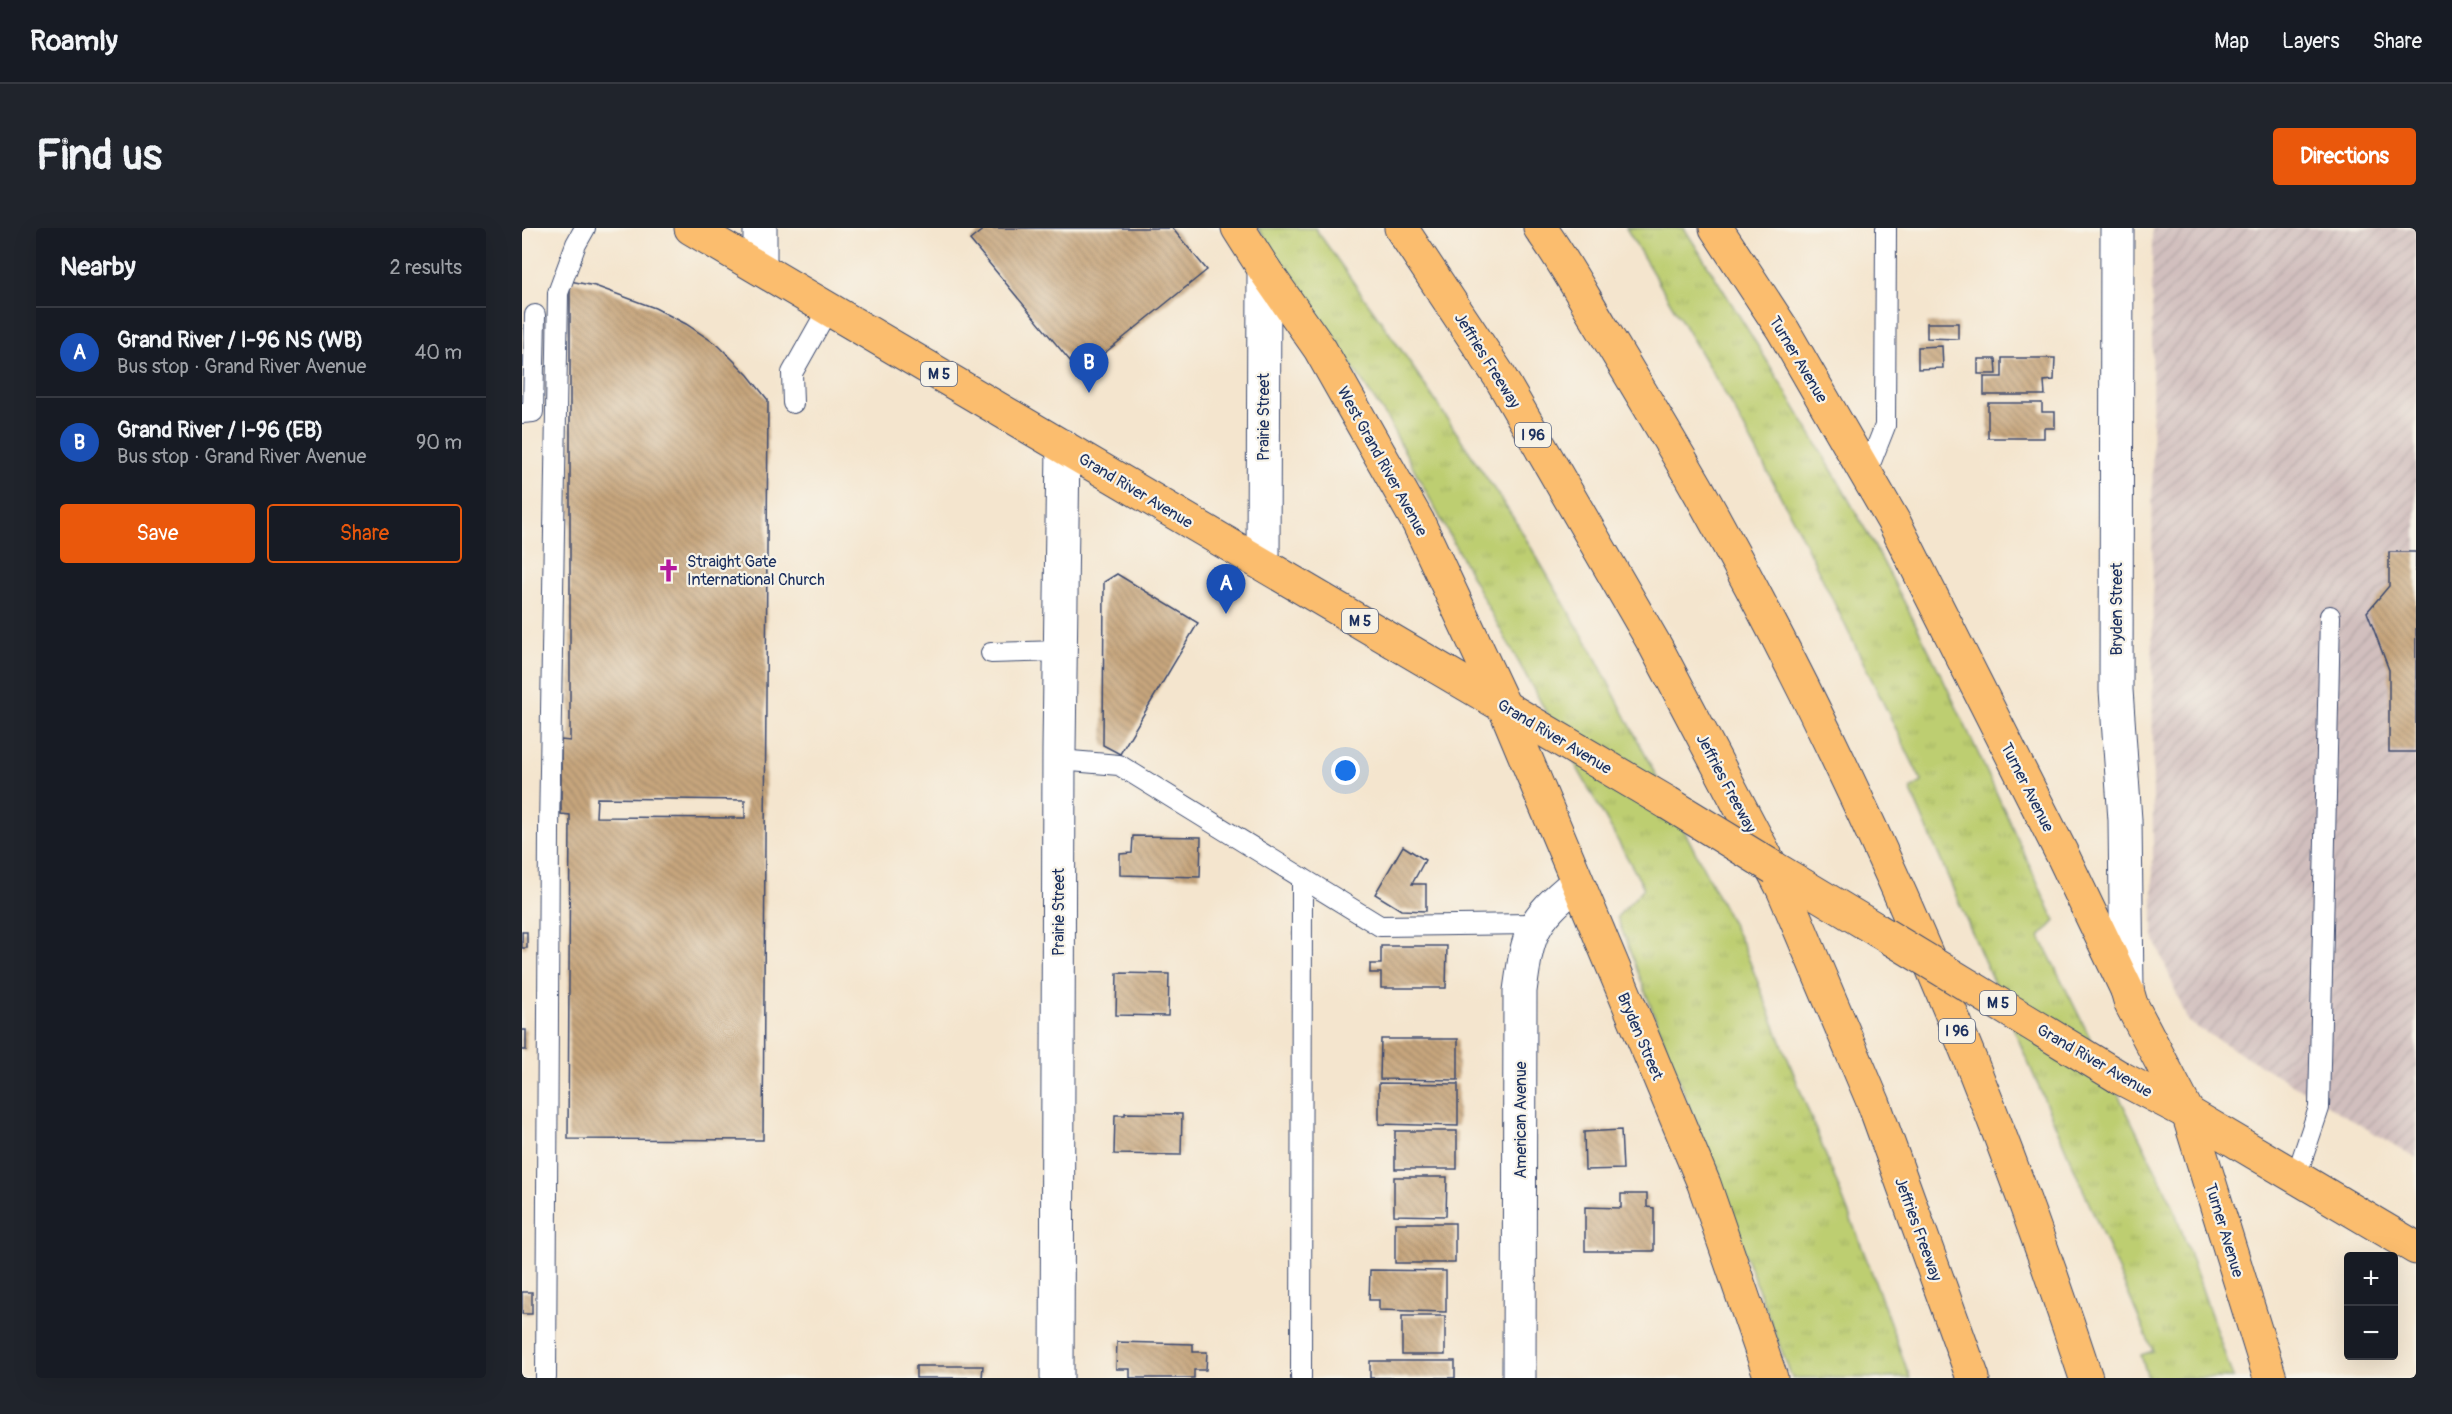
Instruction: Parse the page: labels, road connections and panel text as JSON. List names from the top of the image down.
{
  "streets": {
    "main road": [
      "Turner Avenue",
      "Jeffries Freeway",
      "M 5",
      "I 96",
      "West Grand River Avenue",
      "Grand River Avenue",
      "Bryden Street"
    ],
    "street": ["Prairie Street", "American Avenue"]
  },
  "crossings": [
    ["Turner Avenue", "Grand River Avenue"],
    ["Turner Avenue", "Bryden Street"],
    ["Prairie Street", "West Grand River Avenue"],
    ["Prairie Street", "Grand River Avenue"],
    ["West Grand River Avenue", "Grand River Avenue"],
    ["West Grand River Avenue", "Bryden Street"],
    ["Grand River Avenue", "Bryden Street"],
    ["Bryden Street", "American Avenue"]
  ],
  "places": {
    "church": ["Straight Gate International Church"]
  },
  "page": {
    "header": "Roamly",
    "nav": ["Map", "Layers", "Share"],
    "buttons": [
      "Directions",
      ["Save", "Share"]
    ],
    "title": "Find us",
    "heading": ["Nearby", "2 results"],
    "list": [
      {
        "mark": "A",
        "name": "Grand River / I-96 NS (WB)",
        "note": "Bus stop · Grand River Avenue",
        "value": "40 m"
      },
      {
        "mark": "B",
        "name": "Grand River / I-96 (EB)",
        "note": "Bus stop · Grand River Avenue",
        "value": "90 m"
      }
    ],
    "pins": ["B", "A"],
    "map_buttons": ["+", "−"]
  }
}
